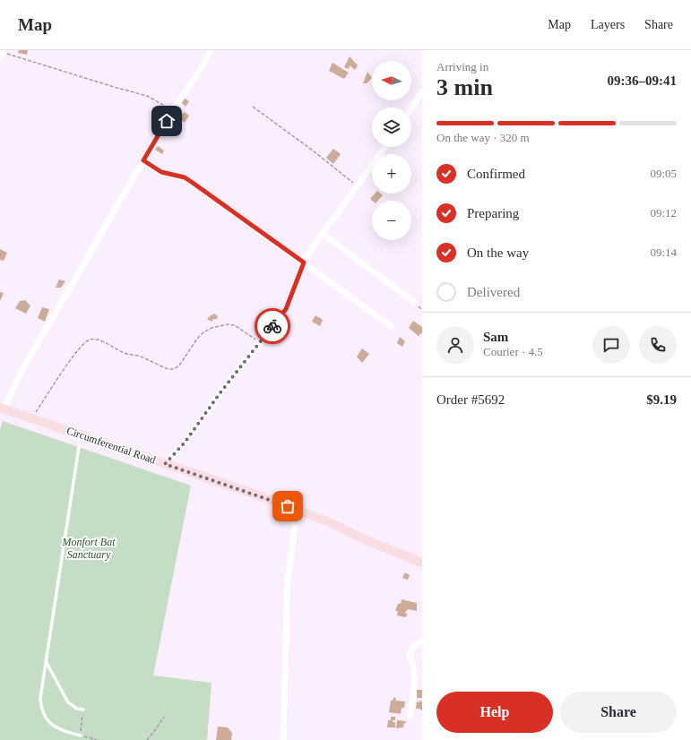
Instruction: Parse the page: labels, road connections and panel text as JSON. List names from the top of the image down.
{
  "streets": {
    "main road": ["Circumferential Road"]
  },
  "parks": ["Monfort Bat Sanctuary"],
  "north": "left",
  "page": {
    "header": "Map",
    "nav": ["Map", "Layers", "Share"],
    "heading": ["3 min", "Arriving in", "09:36–09:41"],
    "panel": [
      "Sam",
      "Courier · 4.5",
      "Order #5692",
      "$9.19"
    ],
    "map_buttons": ["+", "−"],
    "bar": "On the way · 320 m",
    "list": [
      ["Confirmed", "09:05"],
      ["Preparing", "09:12"],
      ["On the way", "09:14"],
      "Delivered"
    ],
    "buttons": ["Help", "Share"]
  }
}
